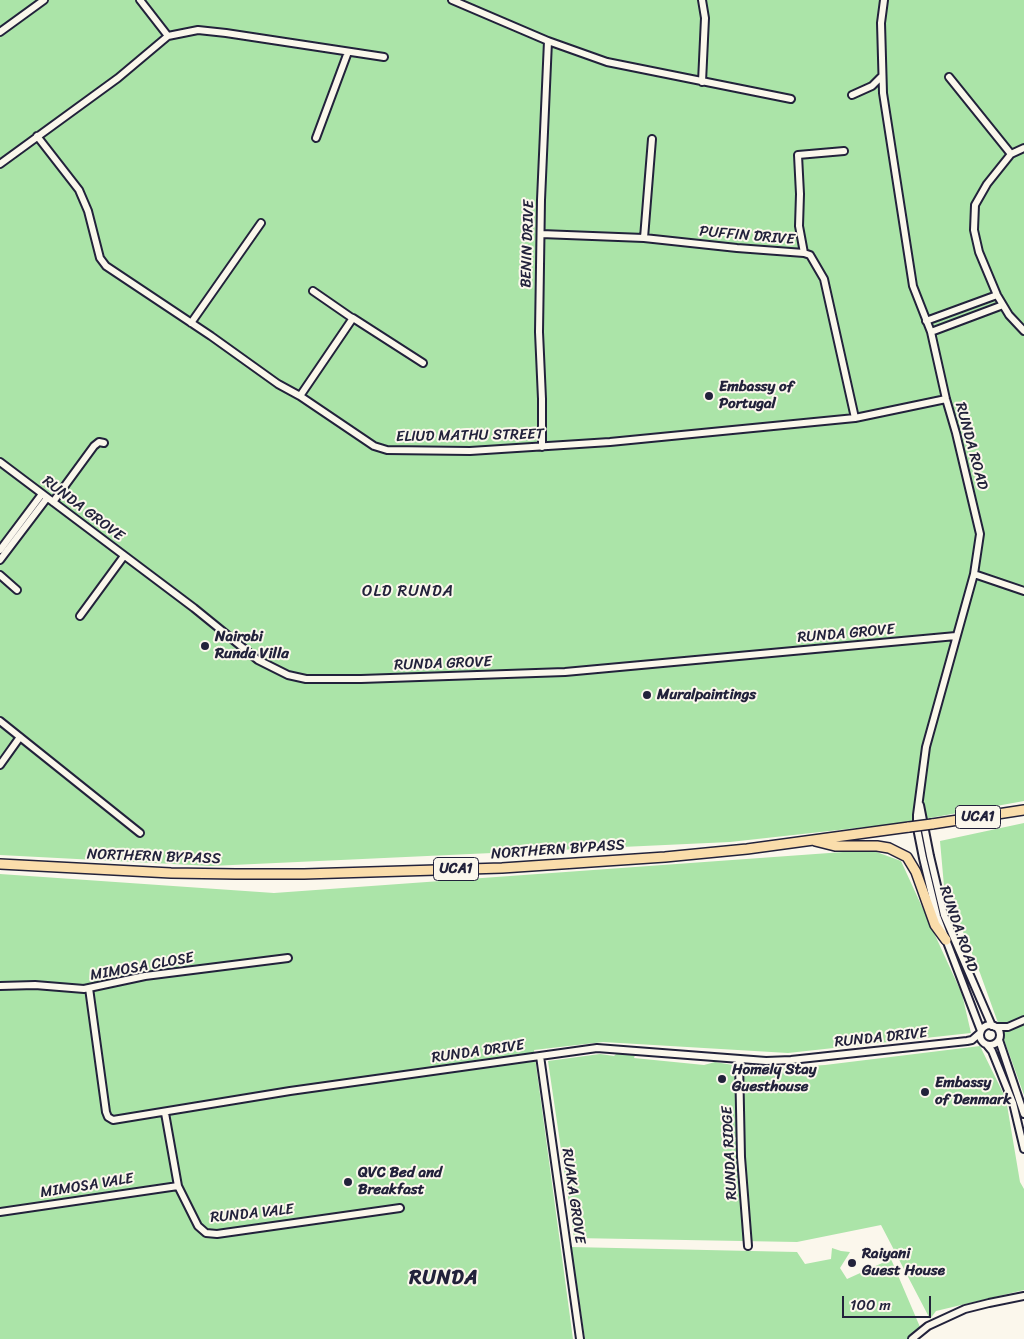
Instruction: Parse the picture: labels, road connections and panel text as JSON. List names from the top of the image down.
{
  "streets": {
    "main road": ["UCA1", "NORTHERN BYPASS"],
    "street": [
      "PUFFIN DRIVE",
      "BENIN DRIVE",
      "ELIUD MATHU STREET",
      "RUNDA ROAD",
      "RUNDA GROVE",
      "MIMOSA CLOSE",
      "RUNDA DRIVE",
      "RUNDA RIDGE",
      "MIMOSA VALE",
      "RUAKA GROVE",
      "RUNDA VALE"
    ]
  },
  "crossings": [
    ["PUFFIN DRIVE", "BENIN DRIVE"],
    ["PUFFIN DRIVE", "ELIUD MATHU STREET"],
    ["BENIN DRIVE", "ELIUD MATHU STREET"],
    ["ELIUD MATHU STREET", "RUNDA ROAD"],
    ["RUNDA ROAD", "RUNDA GROVE"],
    ["RUNDA ROAD", "RUNDA DRIVE"],
    ["MIMOSA CLOSE", "RUNDA DRIVE"],
    ["RUNDA DRIVE", "RUNDA RIDGE"],
    ["RUNDA DRIVE", "RUAKA GROVE"],
    ["RUNDA DRIVE", "RUNDA VALE"],
    ["MIMOSA VALE", "RUNDA VALE"]
  ],
  "districts": ["OLD RUNDA", "RUNDA"],
  "places": [
    "Embassy of Portugal",
    "Nairobi Runda Villa",
    "Muralpaintings",
    "Homely Stay Guesthouse",
    "Embassy of Denmark",
    "QVC Bed and Breakfast",
    "Raiyani Guest House"
  ],
  "scale_bar": "100 m"
}
